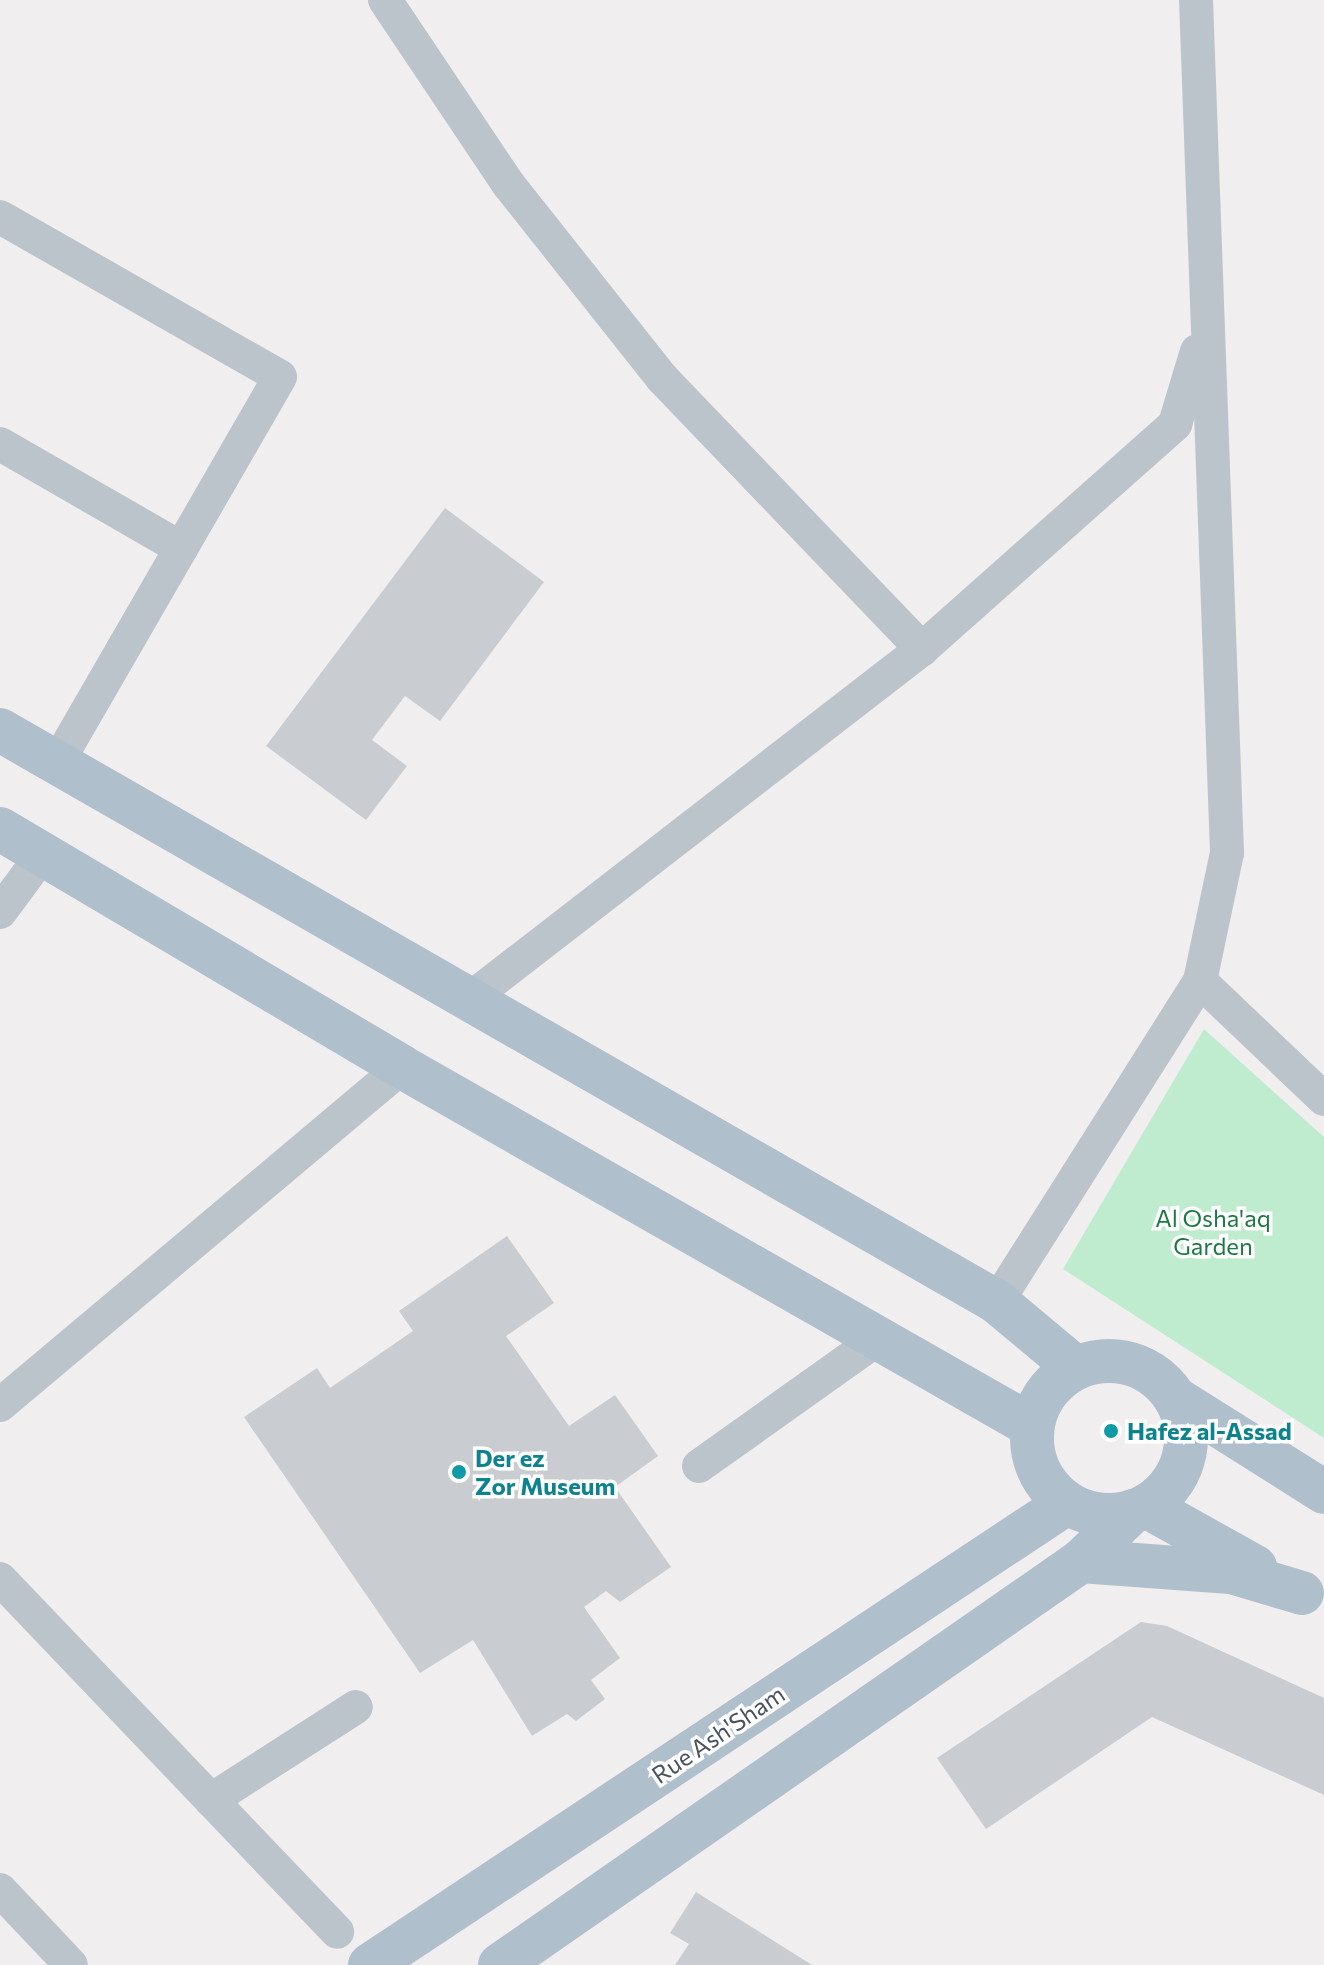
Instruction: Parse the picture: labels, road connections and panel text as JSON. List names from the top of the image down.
{
  "streets": {
    "main road": ["Rue Ash'Sham"]
  },
  "parks": ["Al Osha'aq Garden"],
  "places": ["Hafez al-Assad", "Der ez Zor Museum"]
}
